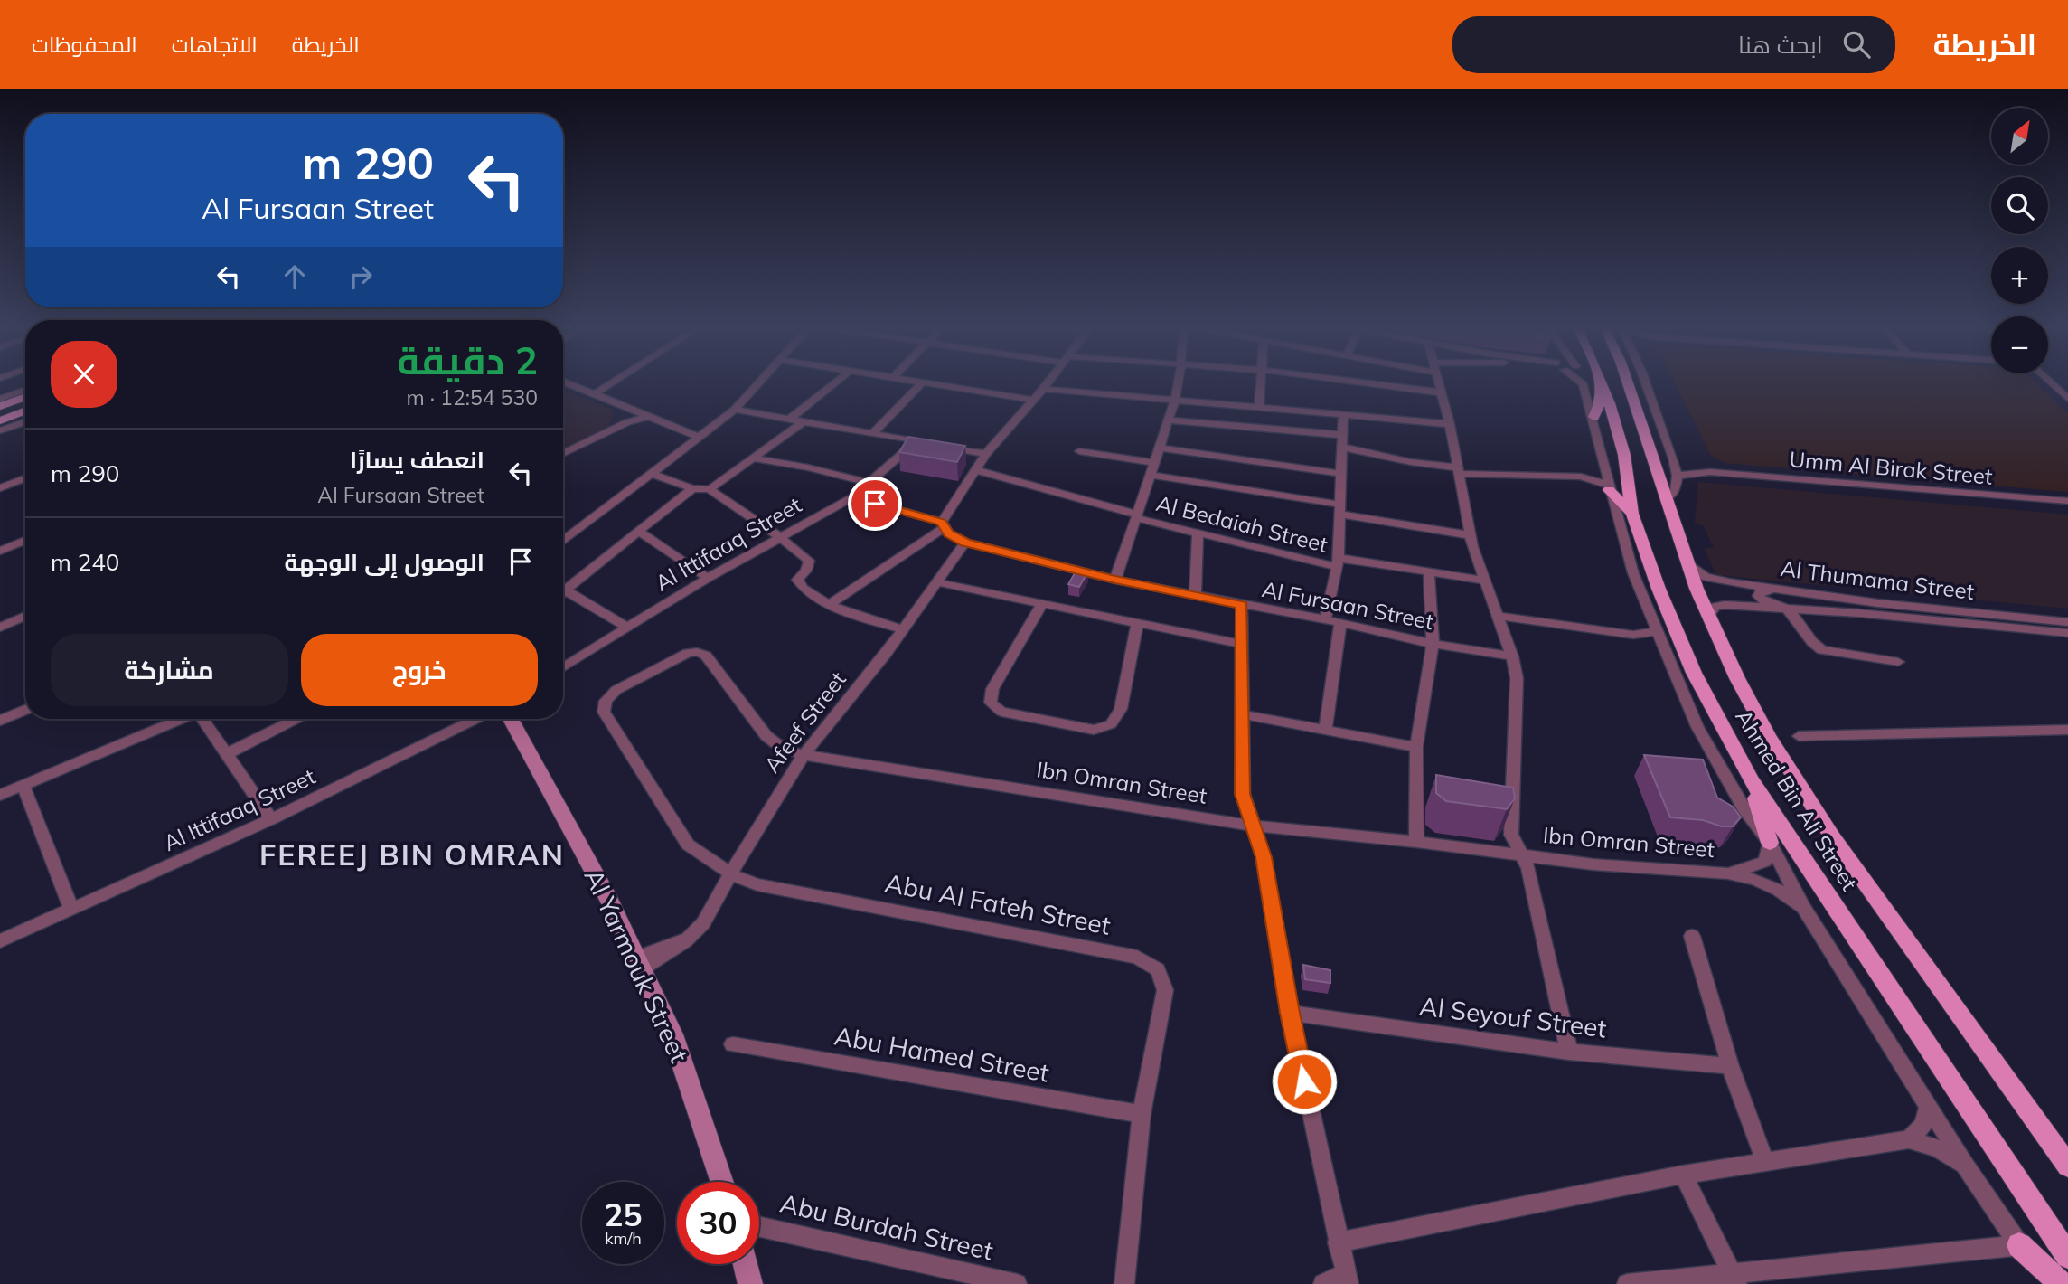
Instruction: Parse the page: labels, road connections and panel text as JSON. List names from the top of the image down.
{
  "streets": {
    "main road": ["Ahmed Bin Ali Street"],
    "street": [
      "Umm Al Birak Street",
      "Al Bedaiah Street",
      "Al Ittifaaq Street",
      "Al Thumama Street",
      "Al Fursaan Street",
      "Afeef Street",
      "Ibn Omran Street",
      "Abu Al Fateh Street",
      "Al Yarmouk Street",
      "Al Seyouf Street",
      "Abu Hamed Street",
      "Abu Burdah Street"
    ]
  },
  "crossings": [
    ["Al Ittifaaq Street", "Al Fursaan Street"],
    ["Al Thumama Street", "Ahmed Bin Ali Street"],
    ["Al Fursaan Street", "Afeef Street"],
    ["Afeef Street", "Ibn Omran Street"],
    ["Afeef Street", "Abu Al Fateh Street"],
    ["Afeef Street", "Al Yarmouk Street"],
    ["Ibn Omran Street", "Ahmed Bin Ali Street"],
    ["Ibn Omran Street", "Abu Al Fateh Street"],
    ["Abu Al Fateh Street", "Abu Hamed Street"]
  ],
  "districts": ["FEREEJ BIN OMRAN"],
  "north": "top right",
  "page": {
    "header": "الخريطة",
    "search": "ابحث هنا",
    "nav": ["الخريطة", "الاتجاهات", "المحفوظات"],
    "map_buttons": ["+", "−"],
    "turn": ["290 m", "Al Fursaan Street"],
    "heading": ["2 دقيقة", "530 m · 12:54"],
    "list": [
      {
        "name": "انعطف يسارًا",
        "note": "Al Fursaan Street",
        "value": "290 m"
      },
      {
        "name": "الوصول إلى الوجهة",
        "value": "240 m"
      }
    ],
    "buttons": ["خروج", "مشاركة"],
    "speed": "25 km/h",
    "limit": "30"
  }
}
